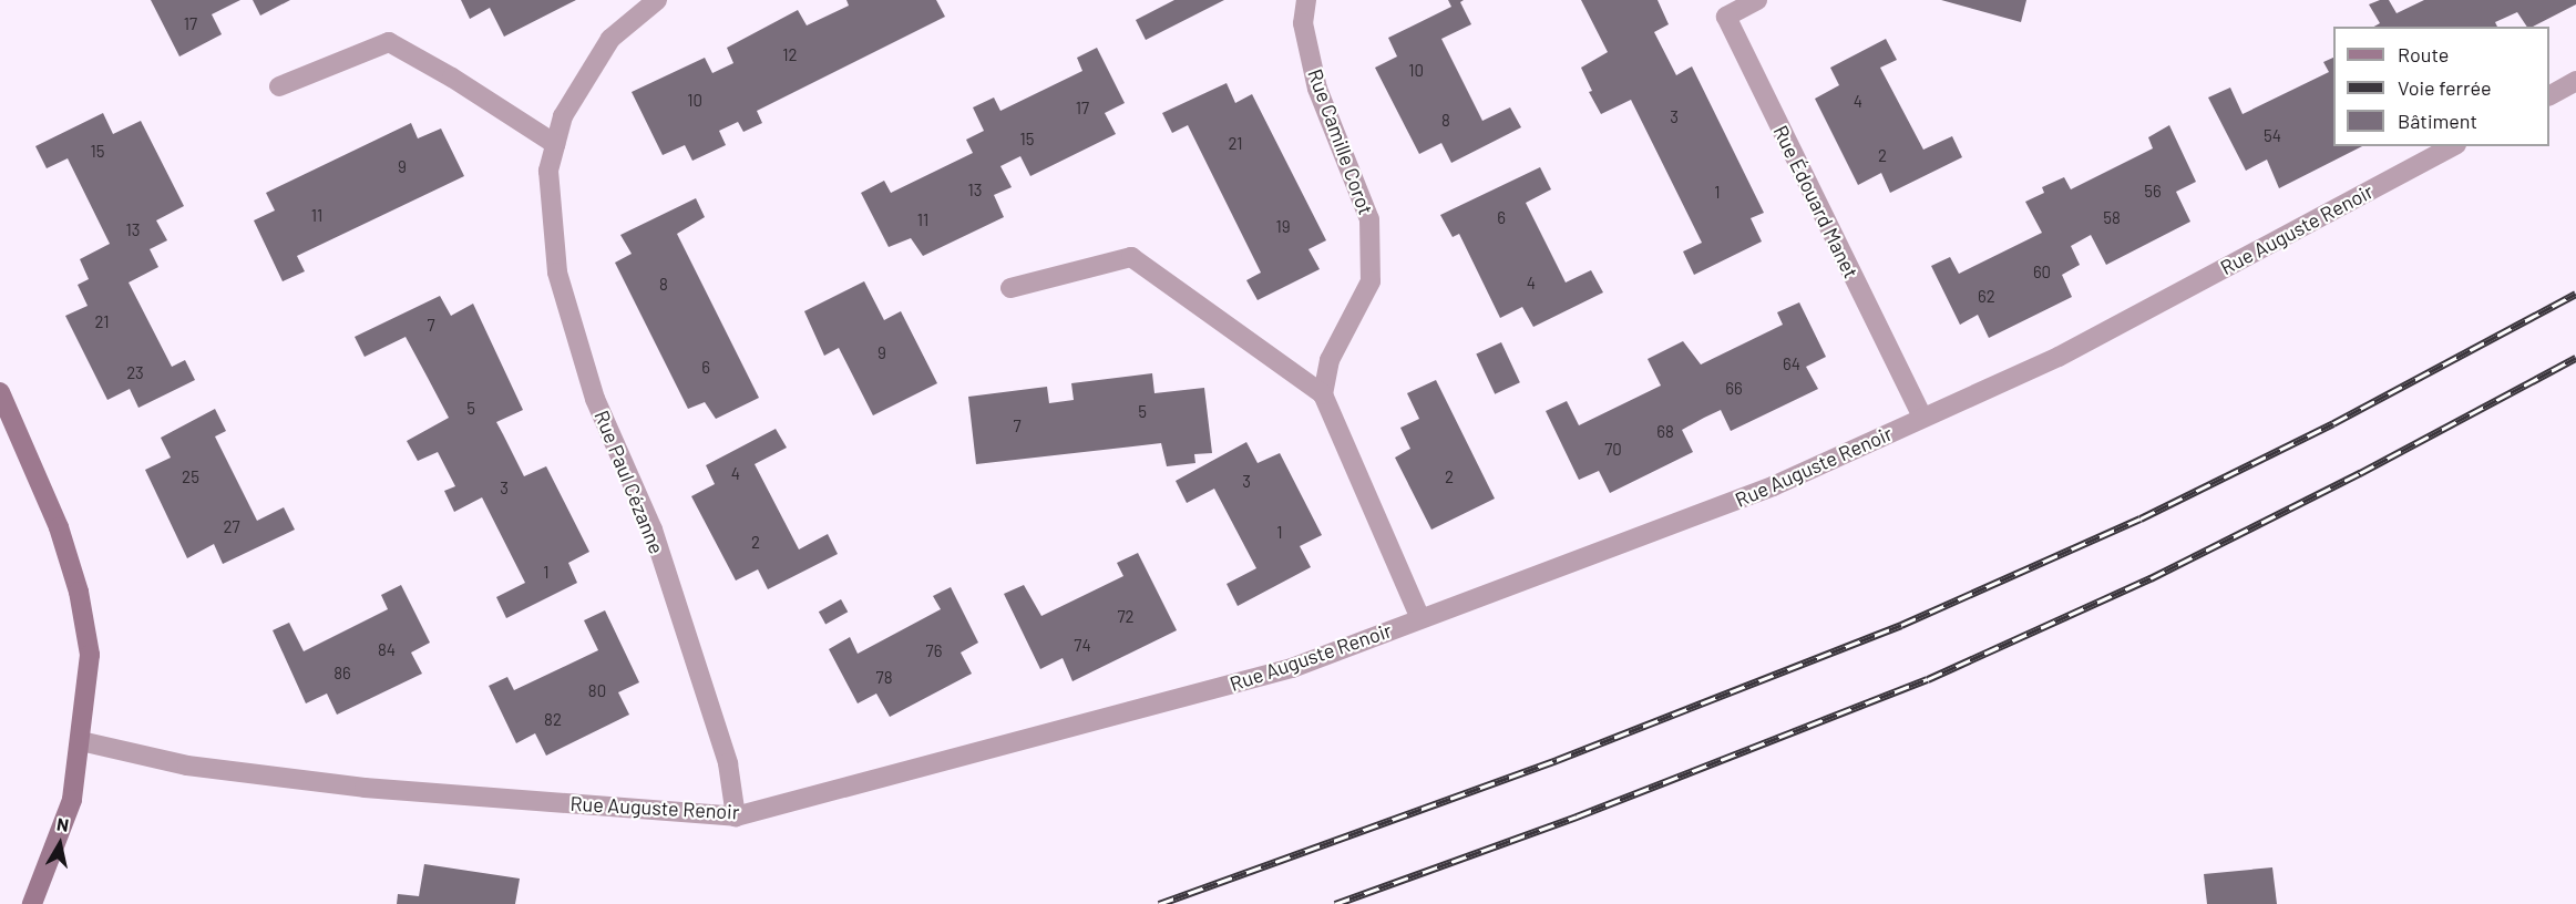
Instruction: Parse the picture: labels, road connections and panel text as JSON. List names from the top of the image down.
{
  "streets": {
    "street": [
      "Rue Camille Corot",
      "Rue Édouard Manet",
      "Rue Auguste Renoir",
      "Rue Paul Cézanne"
    ]
  },
  "crossings": [
    ["Rue Édouard Manet", "Rue Auguste Renoir"],
    ["Rue Auguste Renoir", "Rue Paul Cézanne"]
  ],
  "house_numbers": [
    "17",
    "12",
    "10",
    "10",
    "4",
    "17",
    "3",
    "8",
    "54",
    "15",
    "21",
    "15",
    "2",
    "9",
    "13",
    "56",
    "1",
    "11",
    "6",
    "58",
    "11",
    "19",
    "13",
    "60",
    "4",
    "8",
    "62",
    "21",
    "7",
    "9",
    "64",
    "6",
    "23",
    "66",
    "5",
    "5",
    "7",
    "68",
    "70",
    "4",
    "25",
    "2",
    "3",
    "3",
    "27",
    "1",
    "2",
    "1",
    "72",
    "74",
    "84",
    "76",
    "86",
    "78",
    "80",
    "82"
  ],
  "legend": ["Route", "Voie ferrée", "Bâtiment"],
  "north": "top"
}
